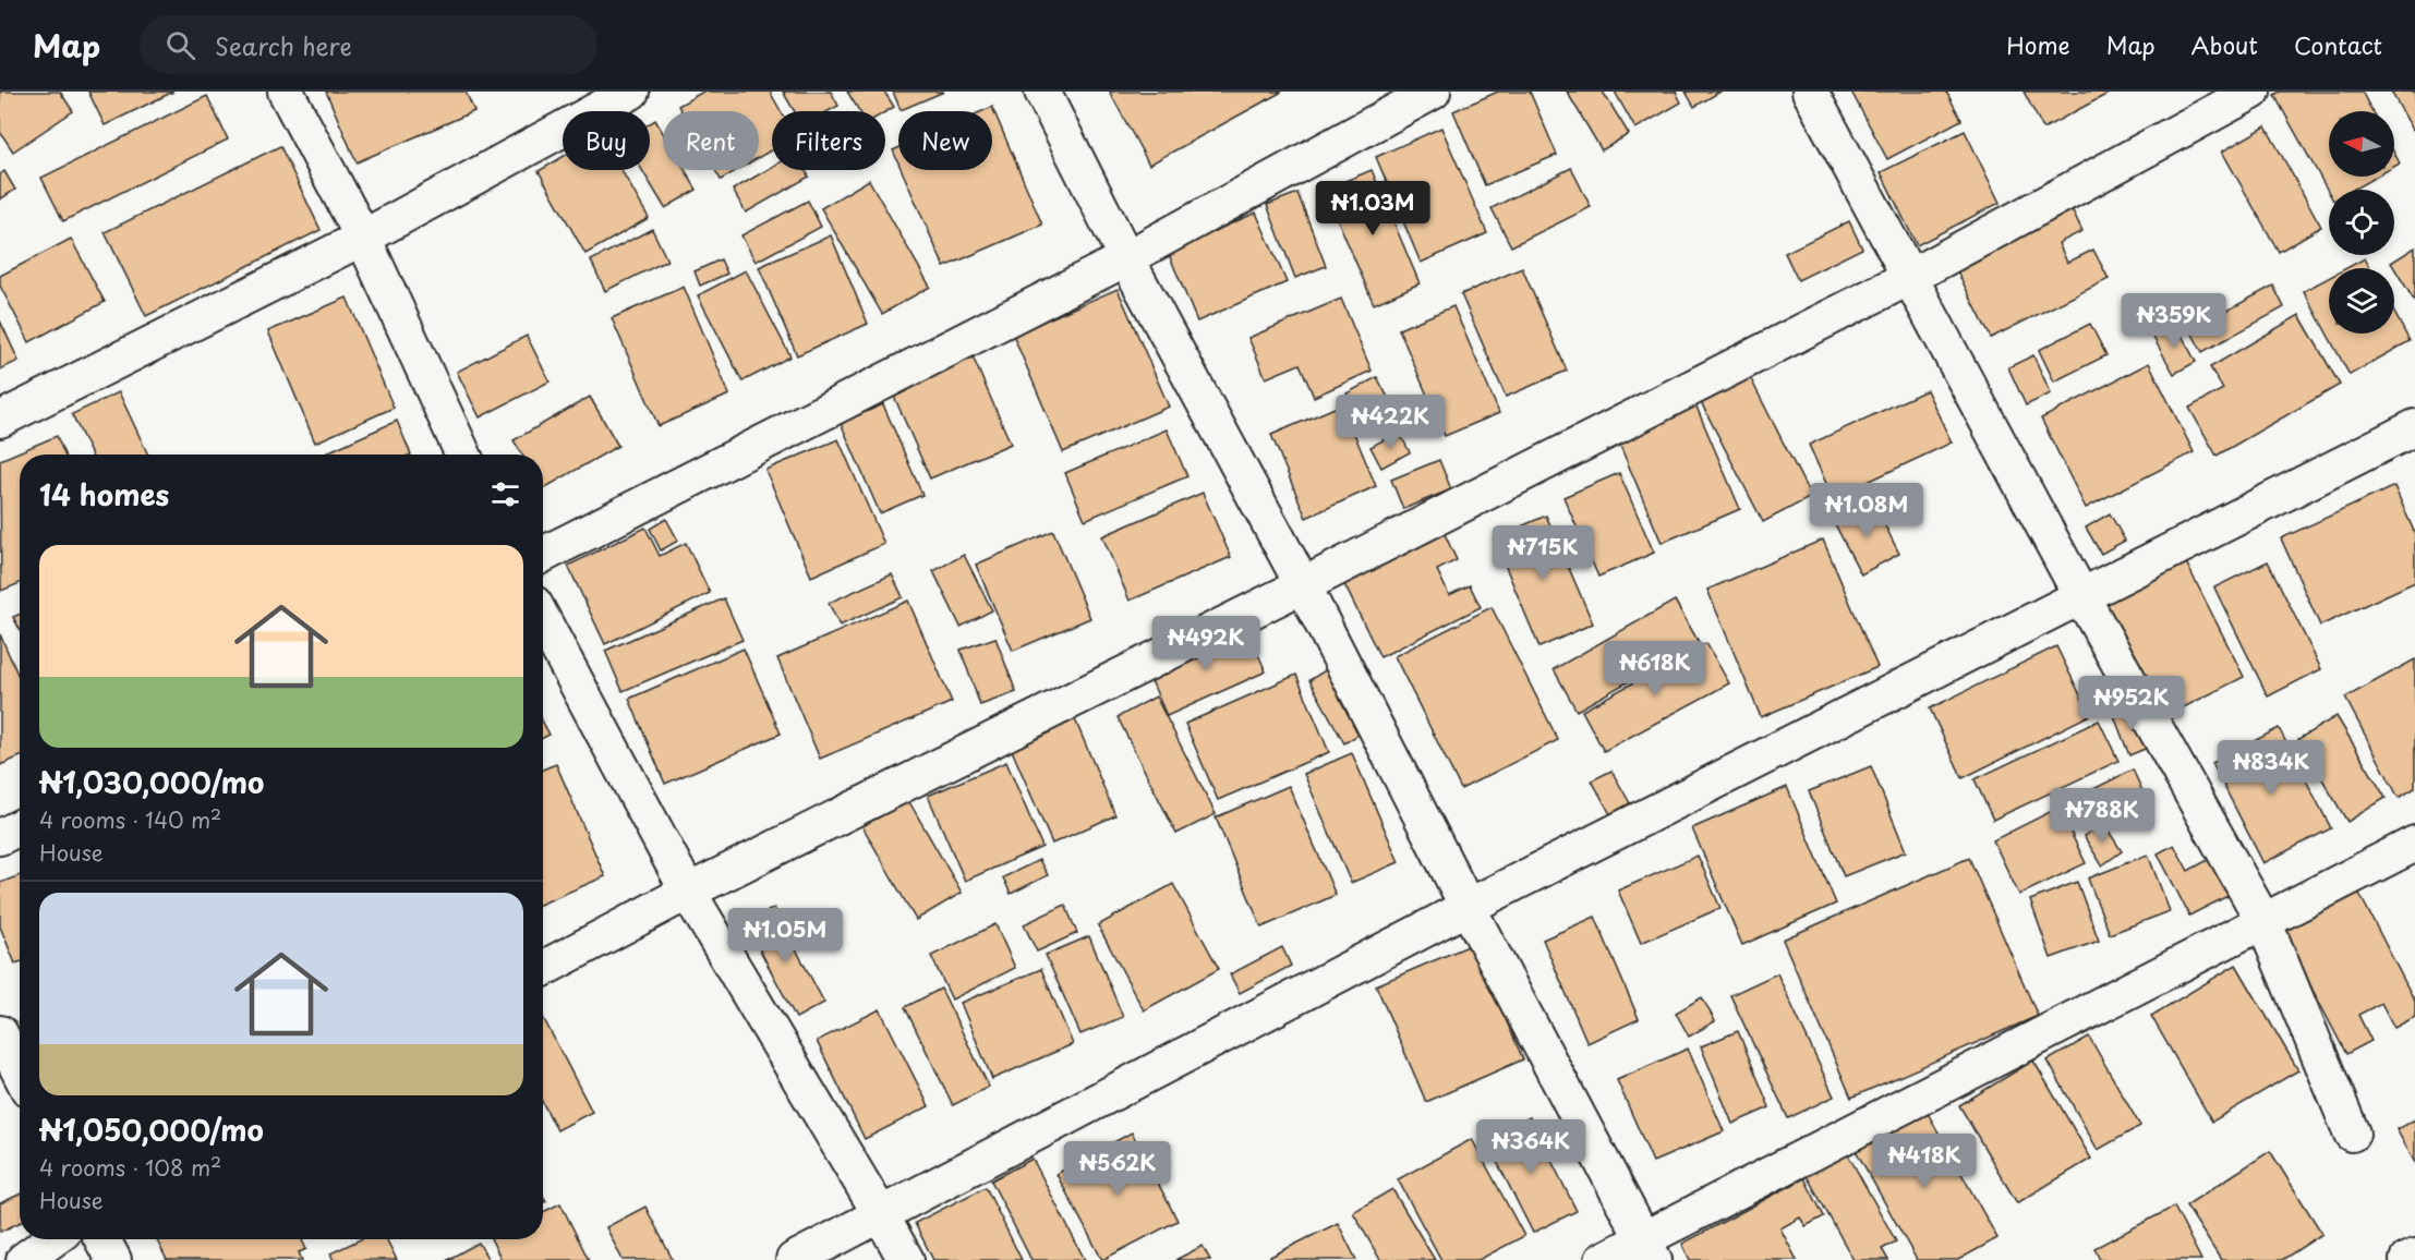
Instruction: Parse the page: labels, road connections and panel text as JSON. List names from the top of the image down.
{
  "north": "left",
  "page": {
    "header": "Map",
    "search": "Search here",
    "nav": [
      "Home",
      "Map",
      "About",
      "Contact"
    ],
    "chip": [
      "Buy",
      "Rent",
      "Filters",
      "New"
    ],
    "price": [
      "₦1.03M",
      "₦359K",
      "₦422K",
      "₦1.08M",
      "₦715K",
      "₦492K",
      "₦618K",
      "₦952K",
      "₦834K",
      "₦788K",
      "₦1.05M",
      "₦364K",
      "₦418K",
      "₦562K"
    ],
    "heading": "14 homes",
    "list": [
      {
        "name": "₦1,030,000/mo",
        "note": "4 rooms · 140 m² · House"
      },
      {
        "name": "₦1,050,000/mo",
        "note": "4 rooms · 108 m² · House"
      }
    ]
  }
}
